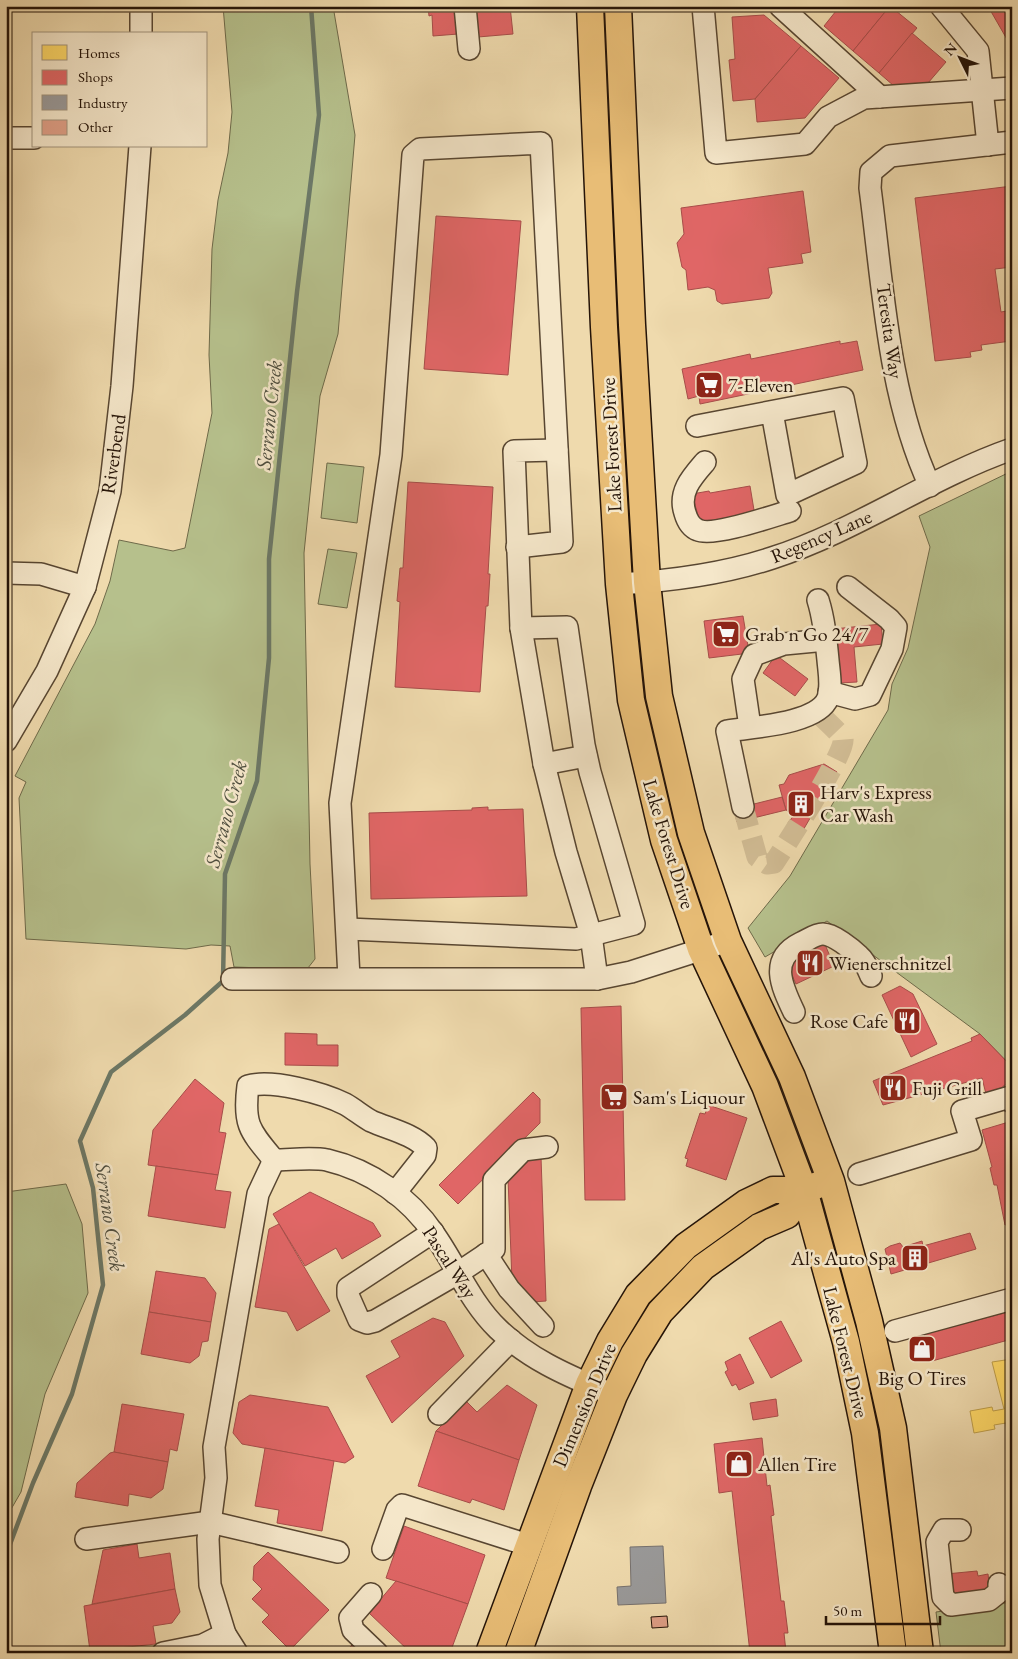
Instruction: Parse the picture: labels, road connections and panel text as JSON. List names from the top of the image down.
{
  "streets": {
    "main road": ["Lake Forest Drive", "Dimension Drive"],
    "street": [
      "Teresita Way",
      "Riverbend",
      "Regency Lane",
      "Pascal Way"
    ]
  },
  "crossings": [
    ["Teresita Way", "Regency Lane"],
    ["Lake Forest Drive", "Regency Lane"],
    ["Lake Forest Drive", "Dimension Drive"],
    ["Pascal Way", "Dimension Drive"]
  ],
  "water": ["Serrano Creek"],
  "places": {
    "supermarket": ["7-Eleven", "Grab n Go 24/7", "Sam's Liquour"],
    "building": ["Harv's Express Car Wash", "Al's Auto Spa"],
    "restaurant": ["Wienerschnitzel", "Rose Cafe", "Fuji Grill"],
    "shop": ["Big O Tires", "Allen Tire"]
  },
  "legend": [
    "Homes",
    "Shops",
    "Industry",
    "Other"
  ],
  "scale_bar": "50 m",
  "north": "top left"
}
